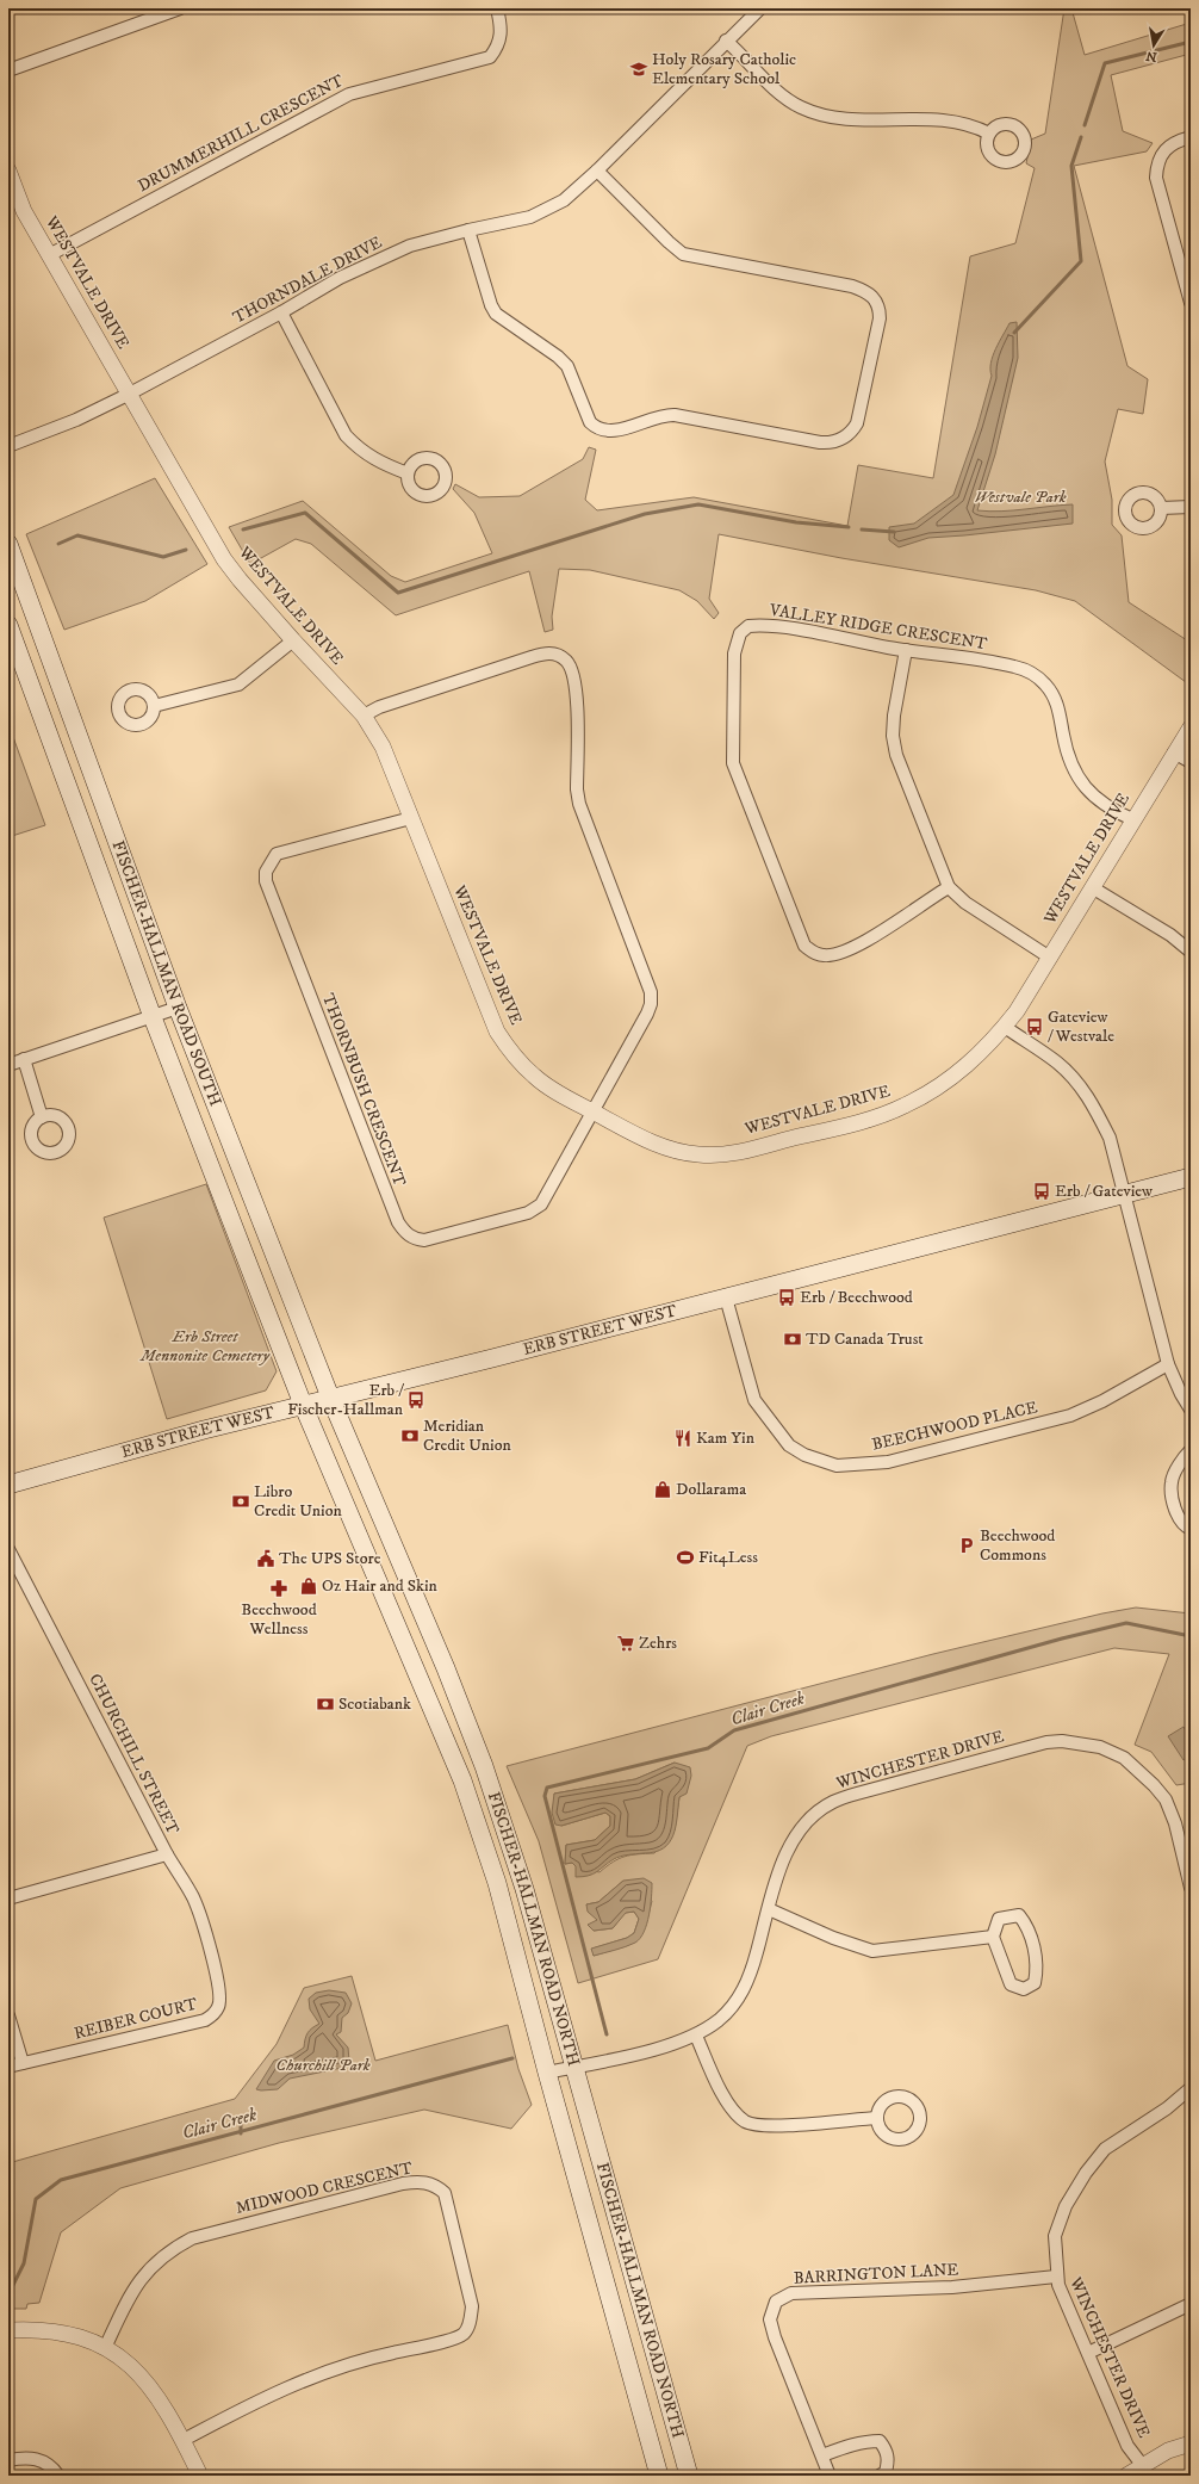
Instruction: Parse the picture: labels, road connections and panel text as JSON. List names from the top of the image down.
{
  "streets": {
    "main road": ["FISCHER-HALLMAN ROAD SOUTH", "ERB STREET WEST", "FISCHER-HALLMAN ROAD NORTH"],
    "street": [
      "DRUMMERHILL CRESCENT",
      "THORNDALE DRIVE",
      "WESTVALE DRIVE",
      "VALLEY RIDGE CRESCENT",
      "THORNBUSH CRESCENT",
      "BEECHWOOD PLACE",
      "CHURCHILL STREET",
      "WINCHESTER DRIVE",
      "REIBER COURT",
      "MIDWOOD CRESCENT",
      "BARRINGTON LANE"
    ]
  },
  "crossings": [
    ["DRUMMERHILL CRESCENT", "WESTVALE DRIVE"],
    ["THORNDALE DRIVE", "WESTVALE DRIVE"],
    ["WESTVALE DRIVE", "VALLEY RIDGE CRESCENT"],
    ["WESTVALE DRIVE", "THORNBUSH CRESCENT"],
    ["FISCHER-HALLMAN ROAD SOUTH", "ERB STREET WEST"],
    ["FISCHER-HALLMAN ROAD SOUTH", "FISCHER-HALLMAN ROAD NORTH"],
    ["ERB STREET WEST", "BEECHWOOD PLACE"],
    ["ERB STREET WEST", "FISCHER-HALLMAN ROAD NORTH"],
    ["CHURCHILL STREET", "REIBER COURT"],
    ["WINCHESTER DRIVE", "FISCHER-HALLMAN ROAD NORTH"],
    ["WINCHESTER DRIVE", "BARRINGTON LANE"]
  ],
  "water": ["Clair Creek"],
  "parks": ["Westvale Park", "Erb Street Mennonite Cemetery", "Churchill Park"],
  "places": {
    "school or university": ["Holy Rosary Catholic Elementary School"],
    "bus stop": [
      "Gateview / Westvale",
      "Erb / Gateview",
      "Erb / Beechwood",
      "Erb / Fischer-Hallman"
    ],
    "bank": [
      "TD Canada Trust",
      "Meridian Credit Union",
      "Libro Credit Union",
      "Scotiabank"
    ],
    "restaurant": ["Kam Yin"],
    "shop": ["Dollarama", "Oz Hair and Skin"],
    "parking": ["Beechwood Commons"],
    "sports": ["Fit4Less"],
    "public building": ["The UPS Store"],
    "pharmacy": ["Beechwood Wellness"],
    "supermarket": ["Zehrs"]
  },
  "north": "bottom"
}
